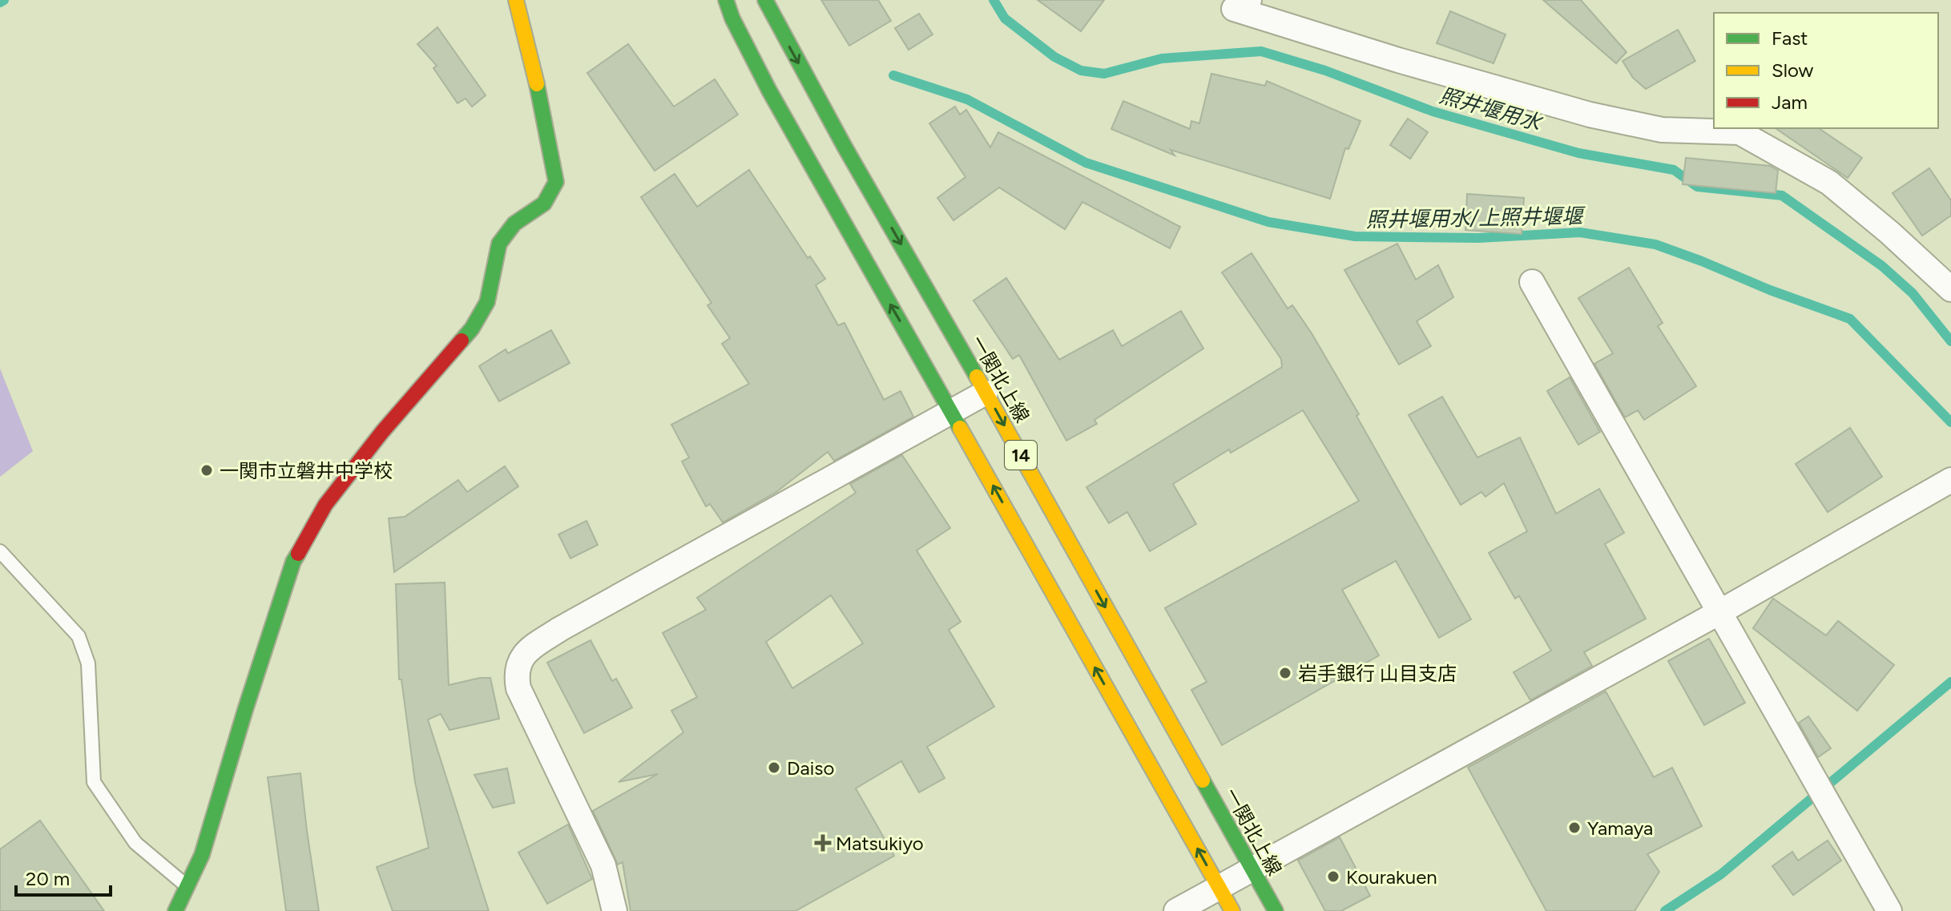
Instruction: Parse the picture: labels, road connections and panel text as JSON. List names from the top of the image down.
{
  "streets": {
    "main road": ["一関北上線", "14"]
  },
  "water": ["照井堰用水", "照井堰用水/上照井堰堰"],
  "places": {
    "other": [
      "一関市立磐井中学校",
      "岩手銀行 山目支店",
      "Daiso",
      "Yamaya",
      "Kourakuen"
    ],
    "health": ["Matsukiyo"]
  },
  "legend": ["Fast", "Slow", "Jam"],
  "scale_bar": "20 m"
}
